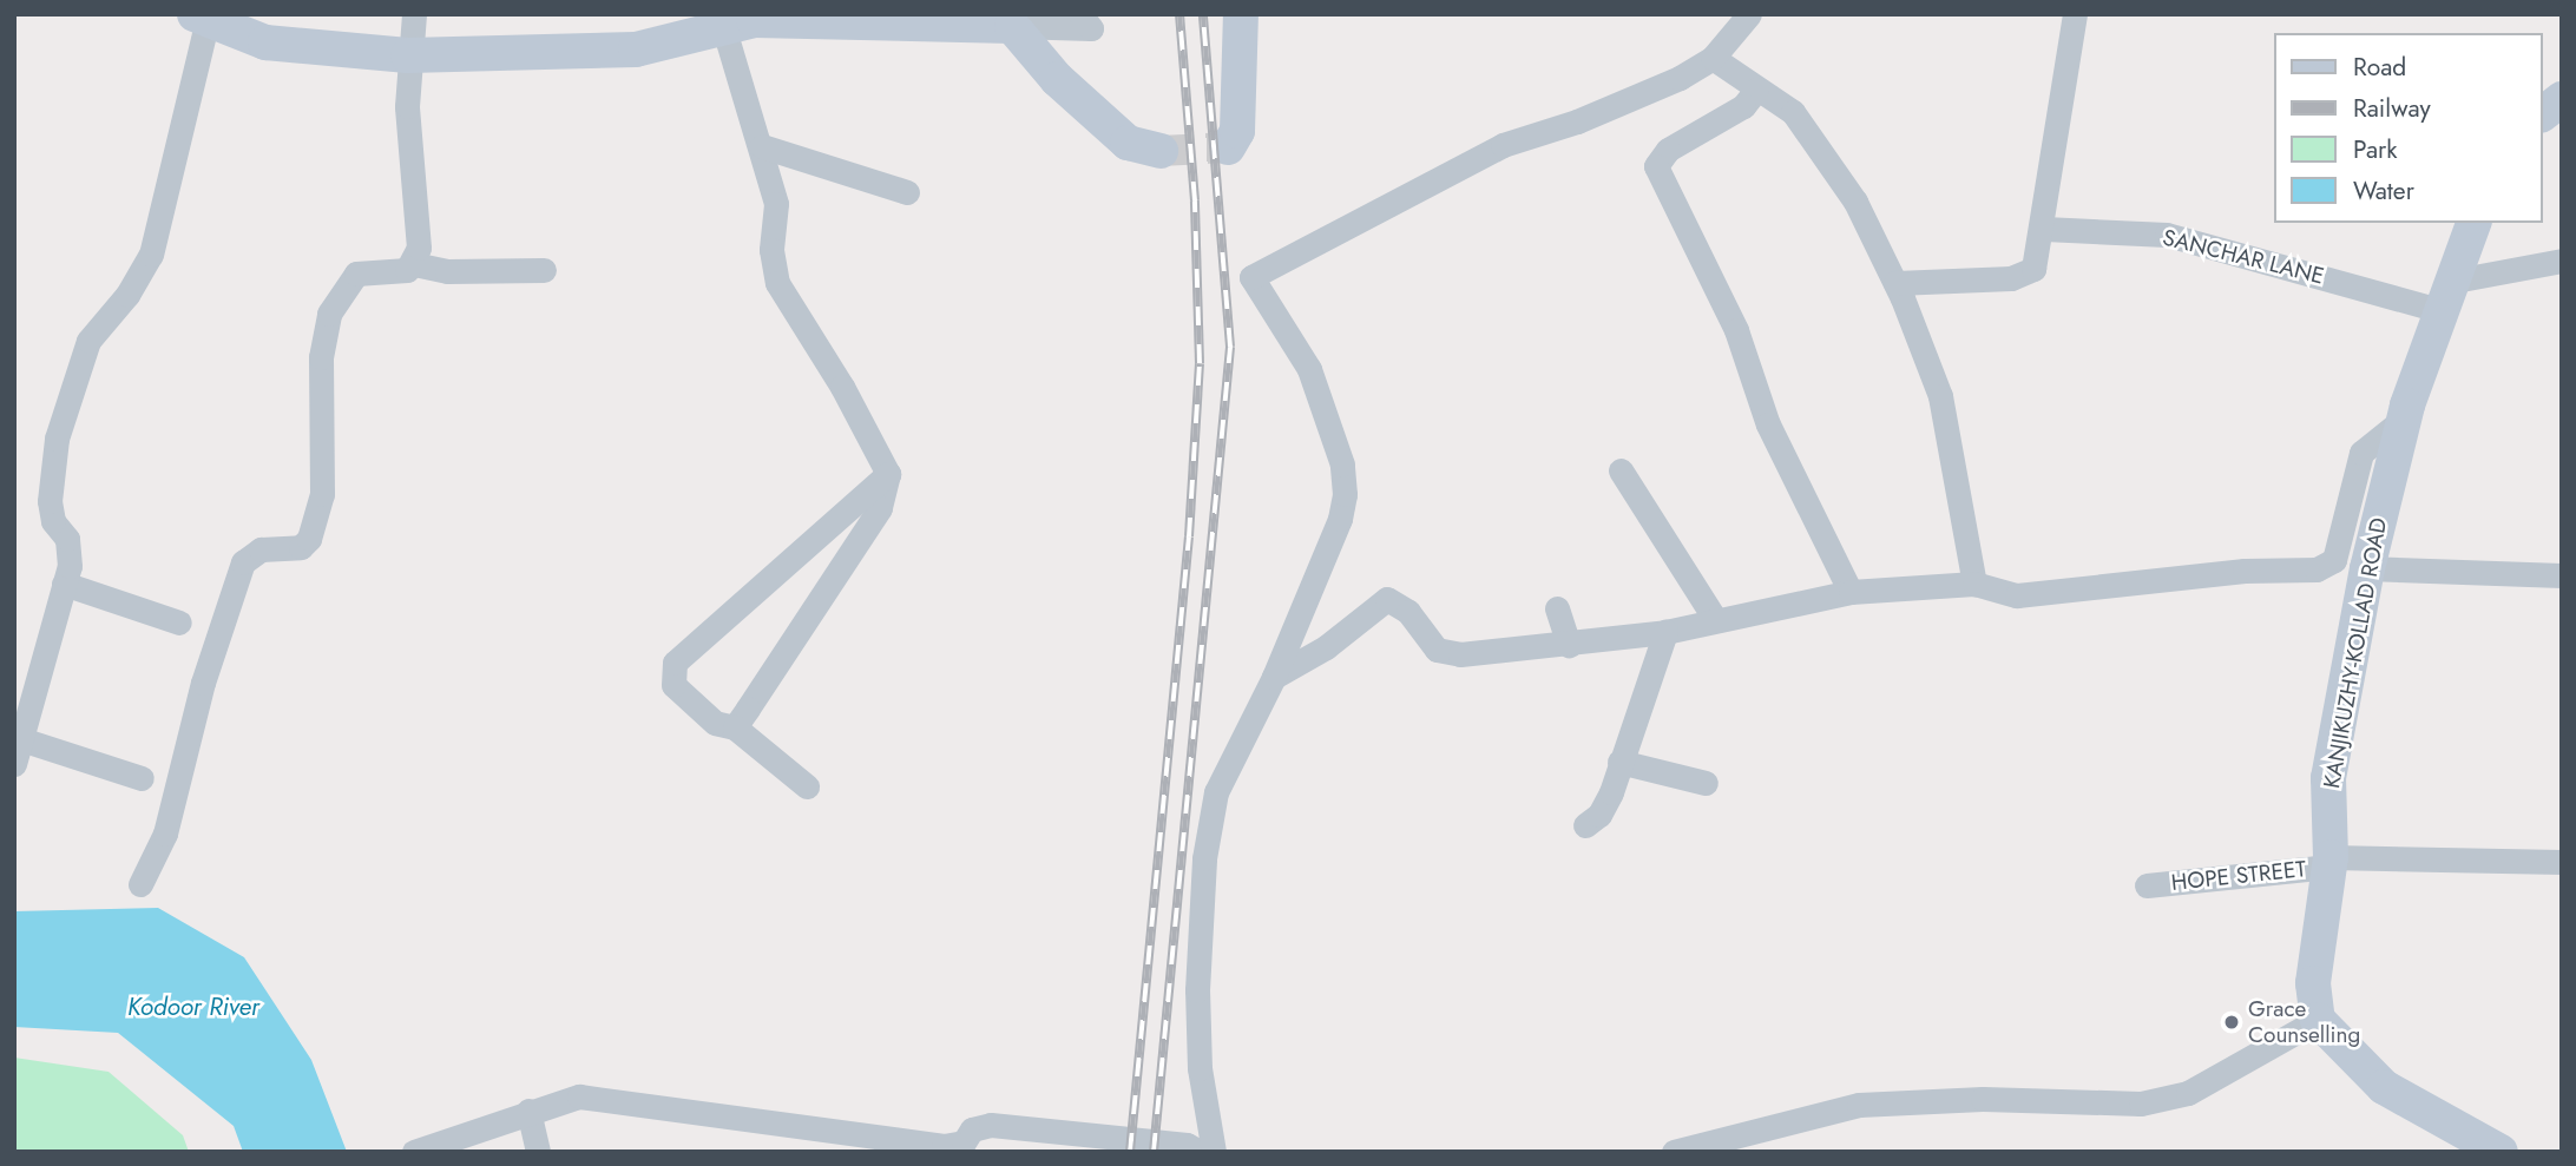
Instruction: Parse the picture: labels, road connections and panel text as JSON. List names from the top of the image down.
{
  "streets": {
    "main road": ["KANJIKUZHY-KOLLAD ROAD"],
    "street": ["SANCHAR LANE", "HOPE STREET"]
  },
  "crossings": [
    ["SANCHAR LANE", "KANJIKUZHY-KOLLAD ROAD"],
    ["KANJIKUZHY-KOLLAD ROAD", "HOPE STREET"]
  ],
  "water": ["Kodoor River"],
  "places": ["Grace Counselling"],
  "legend": [
    "Road",
    "Railway",
    "Park",
    "Water"
  ]
}
